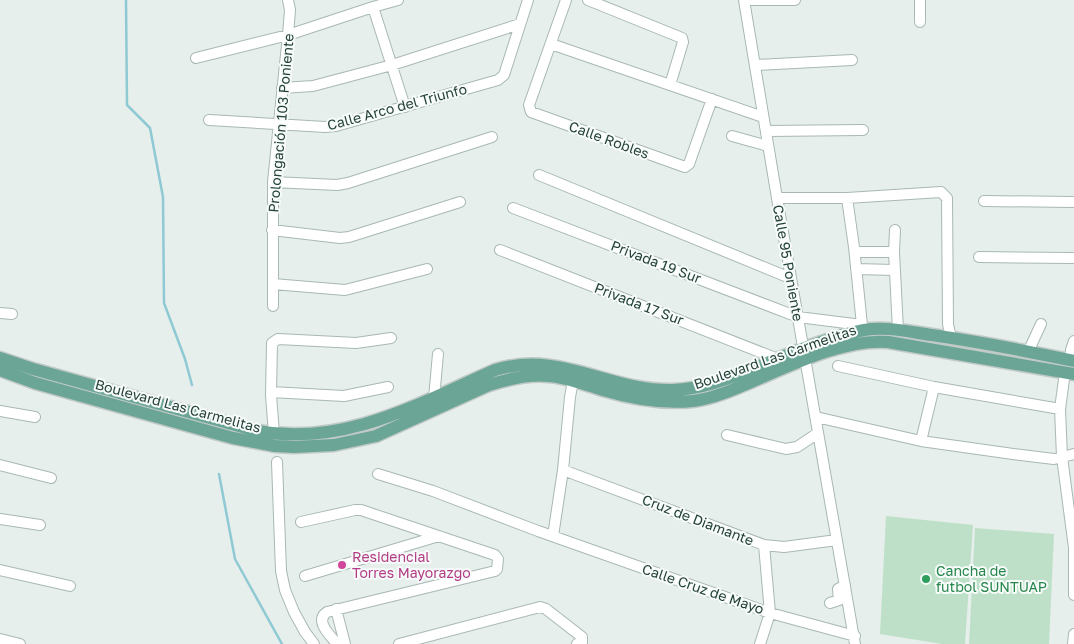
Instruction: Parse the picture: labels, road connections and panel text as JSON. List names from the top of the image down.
{
  "streets": {
    "main road": ["Boulevard Las Carmelitas"],
    "street": [
      "Calle Arco del Triunfo",
      "Prolongación 103 Poniente",
      "Calle Robles",
      "Privada 19 Sur",
      "Calle 95 Poniente",
      "Privada 17 Sur",
      "Cruz de Diamante",
      "Calle Cruz de Mayo"
    ]
  },
  "crossings": [
    ["Calle Arco del Triunfo", "Prolongación 103 Poniente"],
    ["Privada 19 Sur", "Calle 95 Poniente"],
    ["Privada 19 Sur", "Boulevard Las Carmelitas"],
    ["Calle 95 Poniente", "Boulevard Las Carmelitas"],
    ["Calle 95 Poniente", "Cruz de Diamante"],
    ["Calle 95 Poniente", "Calle Cruz de Mayo"],
    ["Privada 17 Sur", "Boulevard Las Carmelitas"]
  ],
  "places": ["Residencial Torres Mayorazgo", "Cancha de futbol SUNTUAP"]
}
